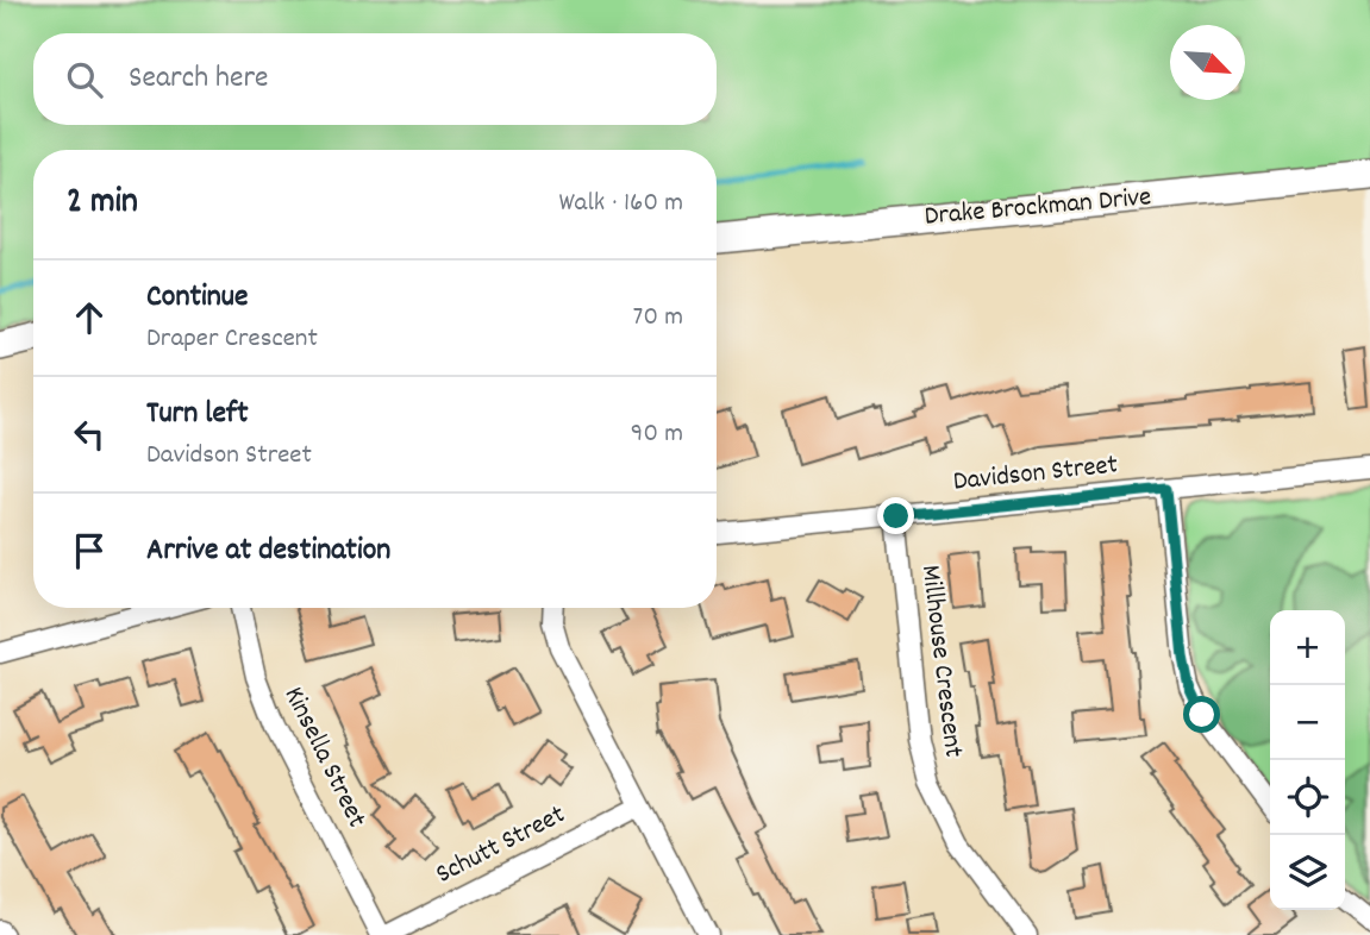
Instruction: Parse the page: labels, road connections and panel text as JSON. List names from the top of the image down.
{
  "streets": {
    "main road": ["Drake Brockman Drive"],
    "street": [
      "Davidson Street",
      "Millhouse Crescent",
      "Kinsella Street",
      "Schutt Street"
    ]
  },
  "crossings": [
    ["Davidson Street", "Millhouse Crescent"]
  ],
  "north": "bottom right",
  "page": {
    "search": "Search here",
    "heading": ["2 min", "Walk · 160 m"],
    "list": [
      ["Continue", "Draper Crescent", "70 m"],
      ["Turn left", "Davidson Street", "90 m"],
      "Arrive at destination"
    ],
    "map_buttons": ["+", "−"]
  }
}
